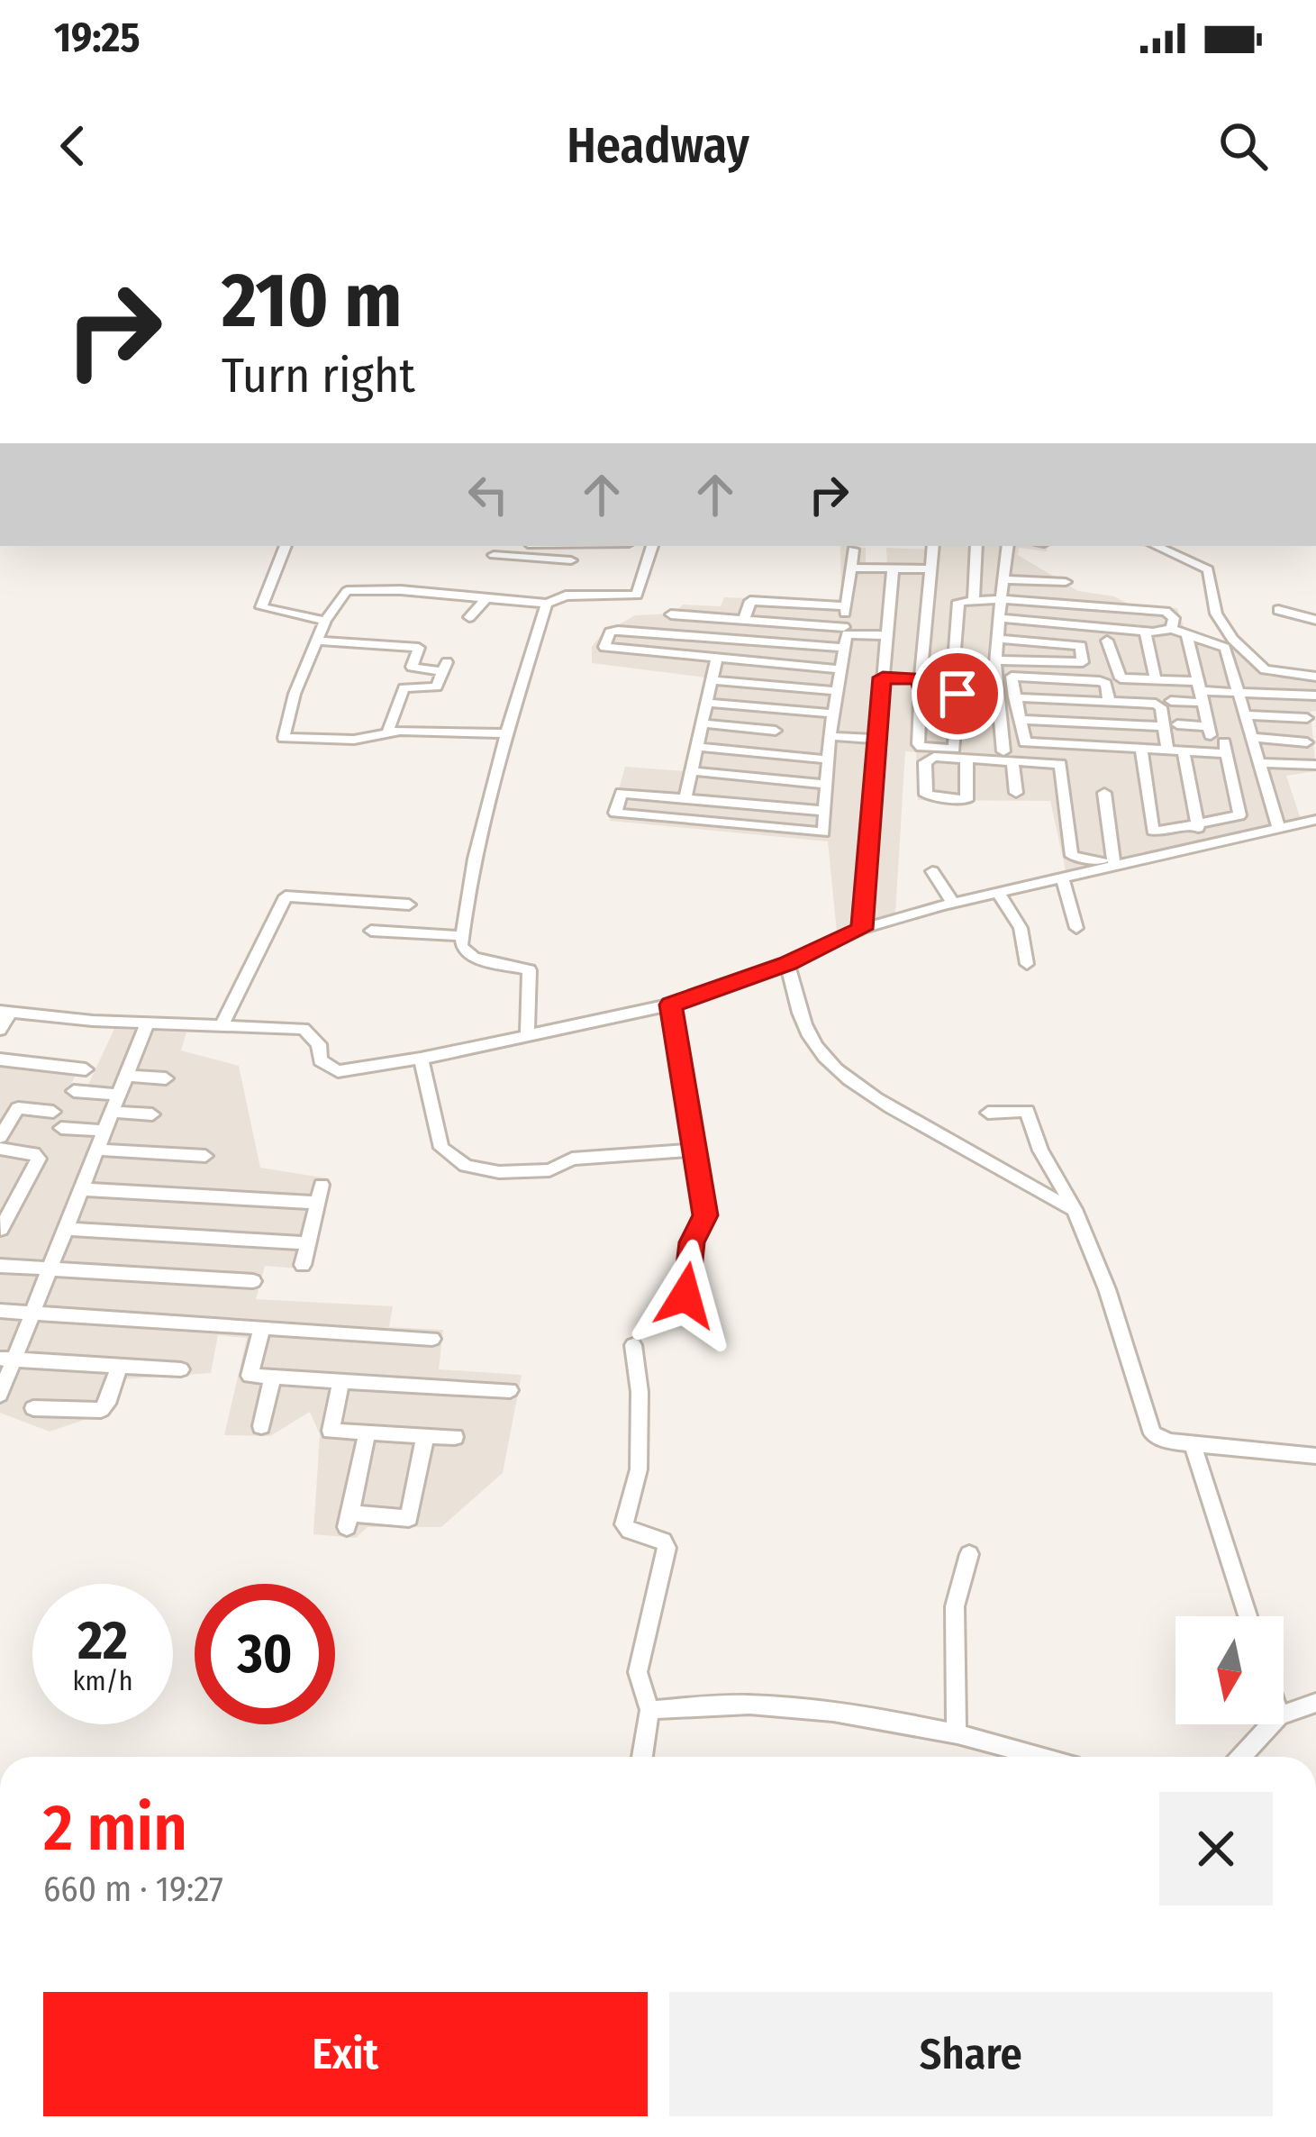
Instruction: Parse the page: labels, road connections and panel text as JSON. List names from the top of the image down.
{
  "north": "bottom",
  "page": {
    "status": "19:25",
    "header": "Headway",
    "turn": ["210 m", "Turn right"],
    "speed": "22 km/h",
    "limit": "30",
    "heading": ["2 min", "660 m · 19:27"],
    "buttons": ["Exit", "Share"]
  }
}
